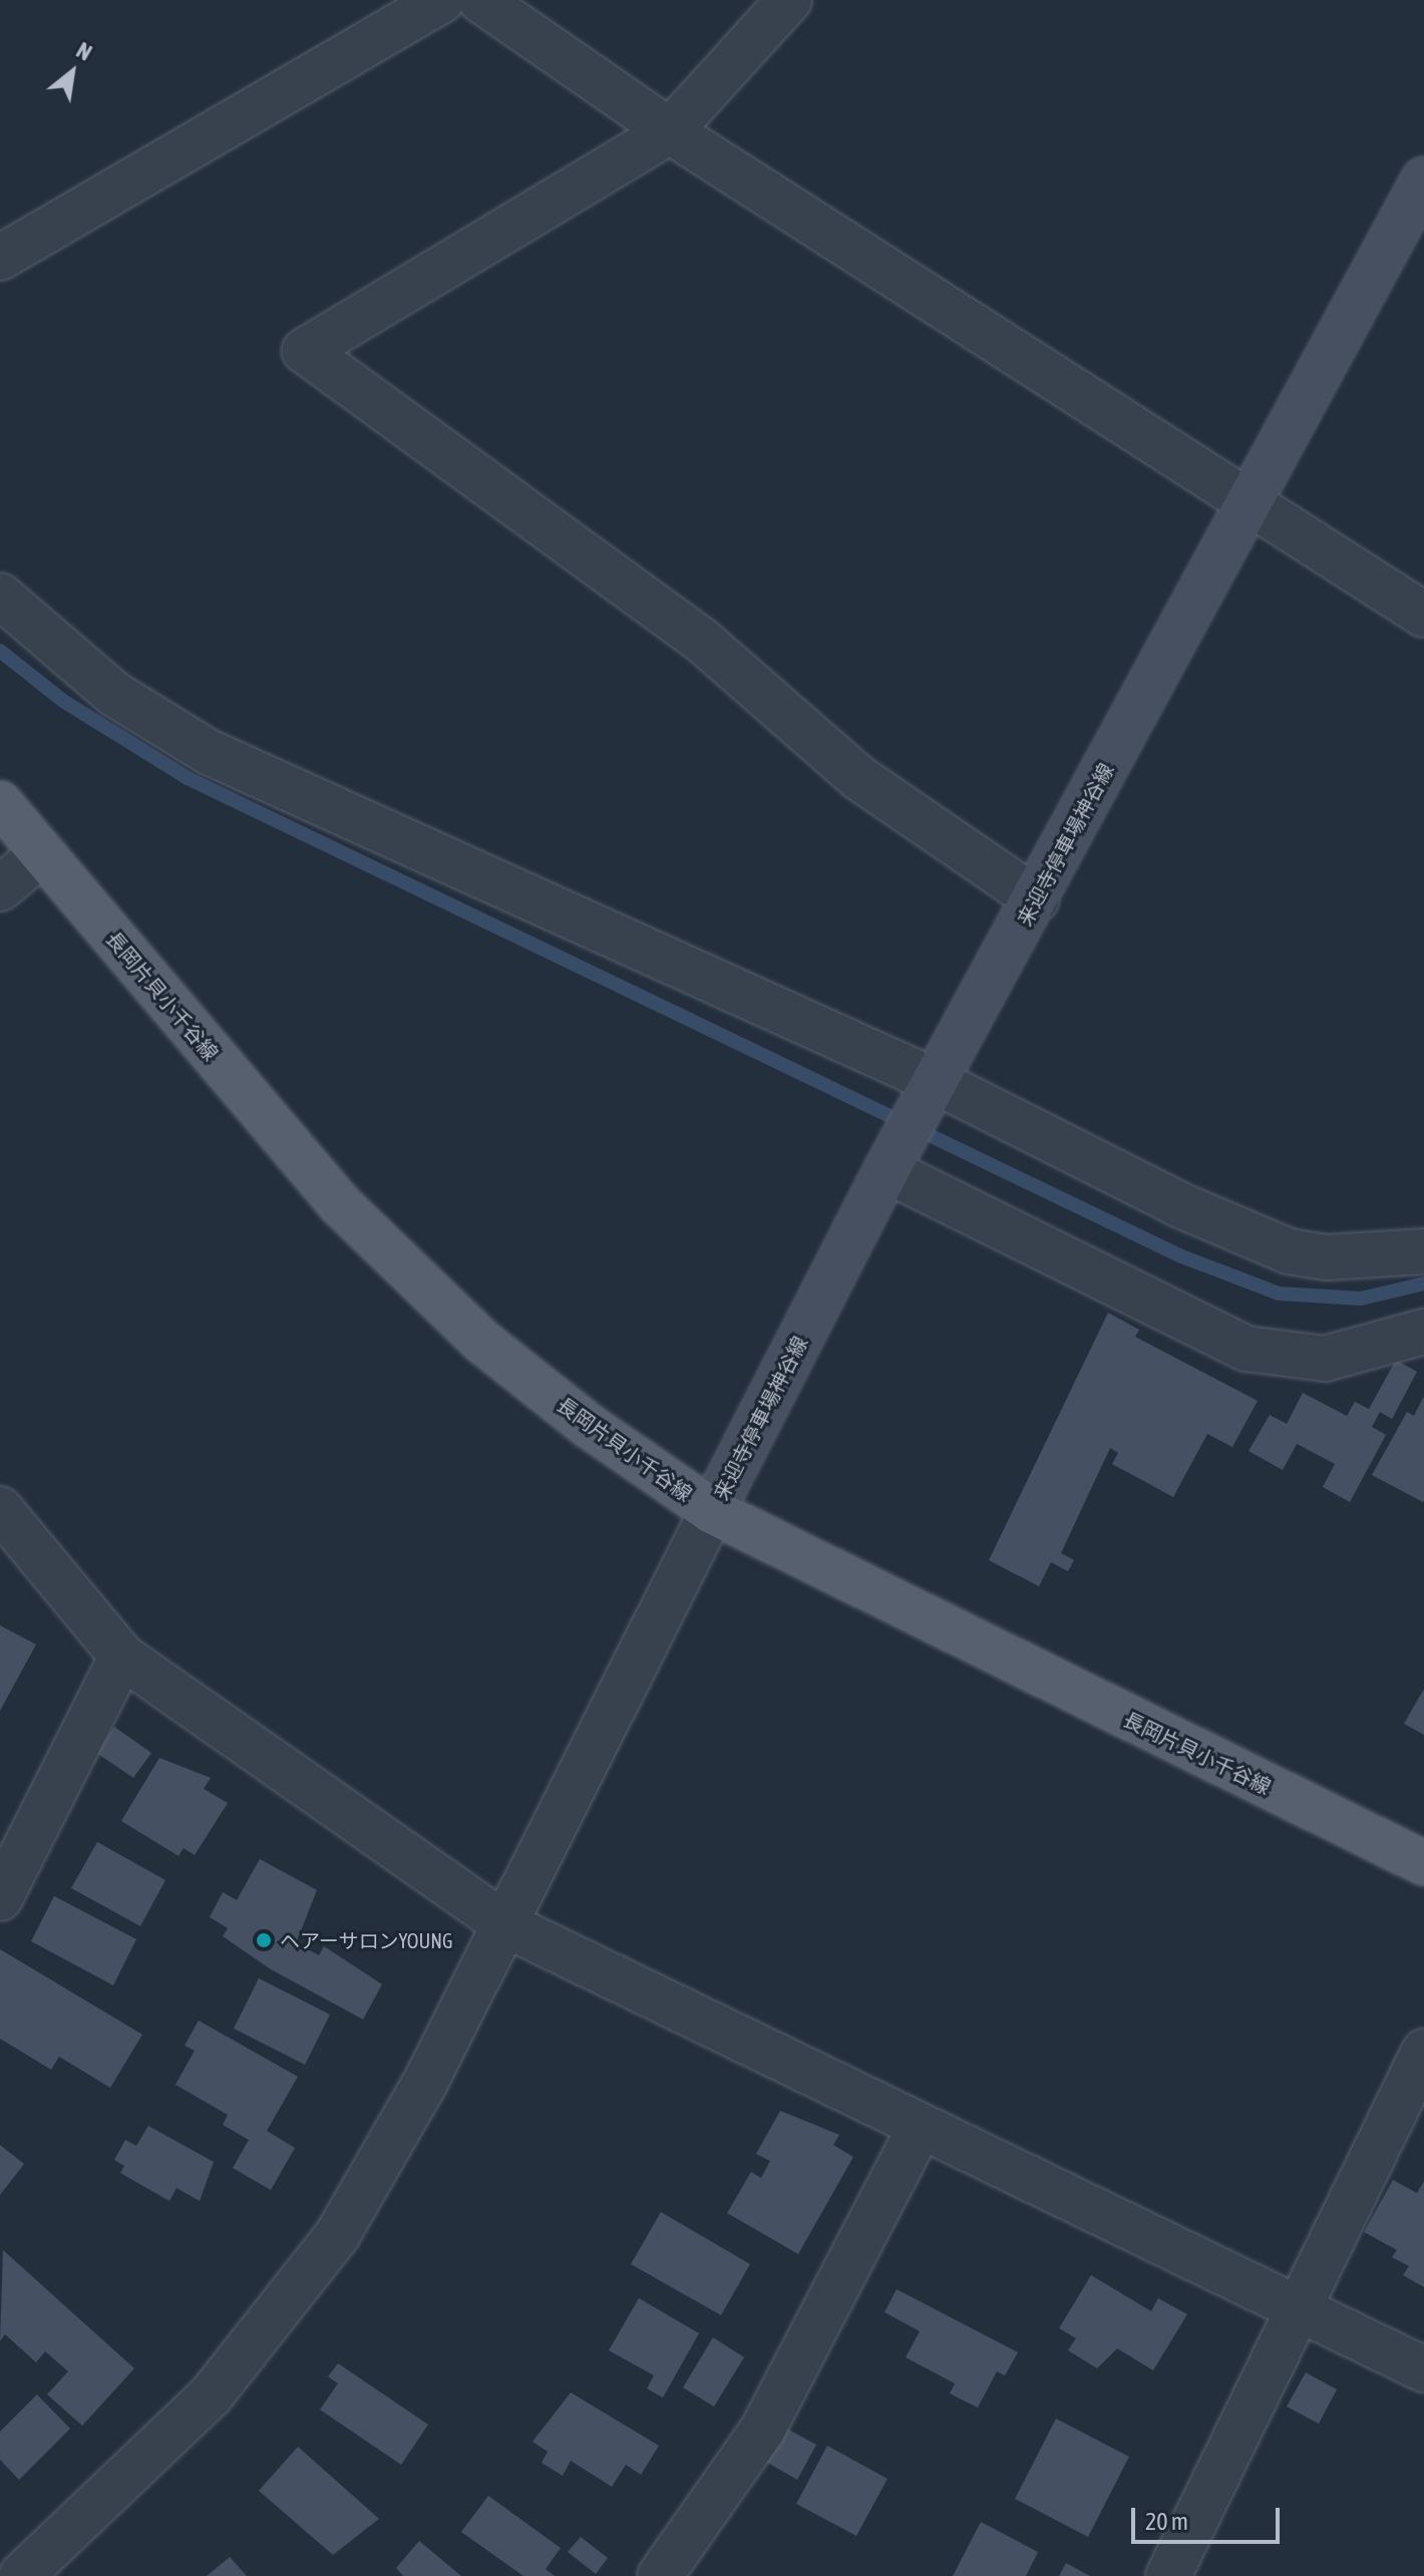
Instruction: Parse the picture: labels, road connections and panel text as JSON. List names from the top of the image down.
{
  "streets": {
    "main road": ["来迎寺停車場神谷線", "長岡片貝小千谷線"]
  },
  "crossings": [
    ["来迎寺停車場神谷線", "長岡片貝小千谷線"]
  ],
  "places": ["ヘアーサロンYOUNG"],
  "scale_bar": "20 m",
  "north": "top right"
}
